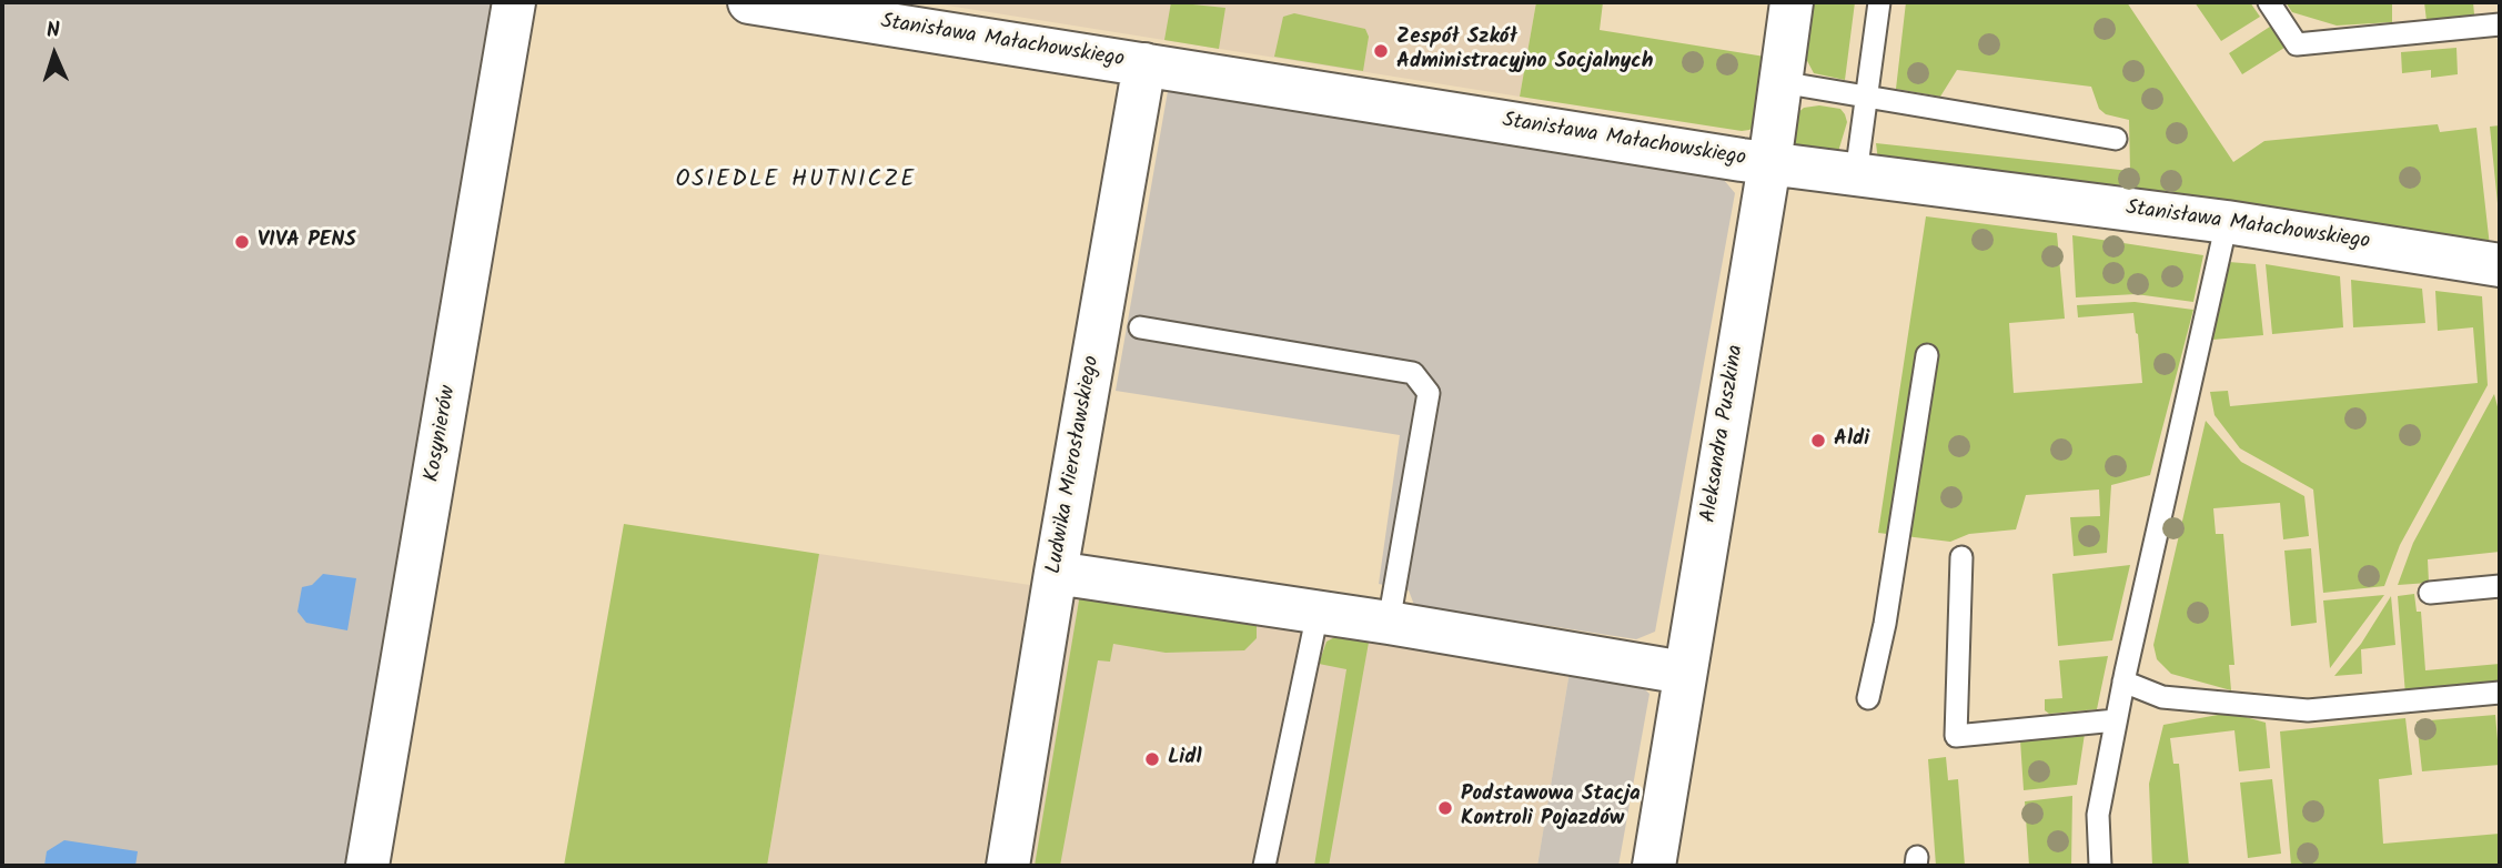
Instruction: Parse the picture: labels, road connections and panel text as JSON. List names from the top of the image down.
{
  "streets": {
    "street": [
      "Stanisława Małachowskiego",
      "Kosynierów",
      "Aleksandra Puszkina",
      "Ludwika Mierosławskiego"
    ]
  },
  "crossings": [
    ["Stanisława Małachowskiego", "Aleksandra Puszkina"],
    ["Stanisława Małachowskiego", "Ludwika Mierosławskiego"]
  ],
  "districts": ["OSIEDLE HUTNICZE"],
  "places": [
    "Zespół Szkół Administracyjno Socjalnych",
    "VIVA PENS",
    "Aldi",
    "Lidl",
    "Podstawowa Stacja Kontroli Pojazdów"
  ],
  "north": "top"
}
